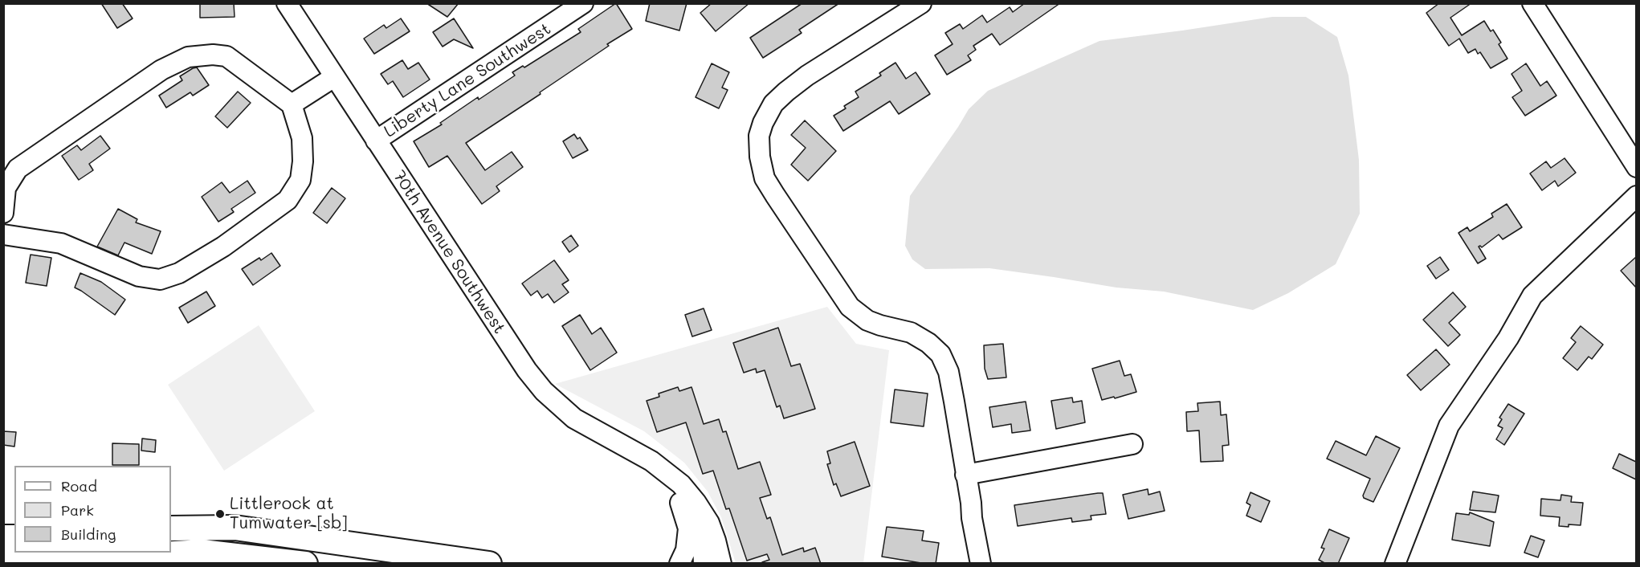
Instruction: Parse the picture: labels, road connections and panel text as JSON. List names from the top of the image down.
{
  "streets": {
    "street": ["Liberty Lane Southwest", "70th Avenue Southwest"]
  },
  "crossings": [
    ["Liberty Lane Southwest", "70th Avenue Southwest"]
  ],
  "places": ["Littlerock at Tumwater [sb]"],
  "legend": ["Road", "Park", "Building"]
}
